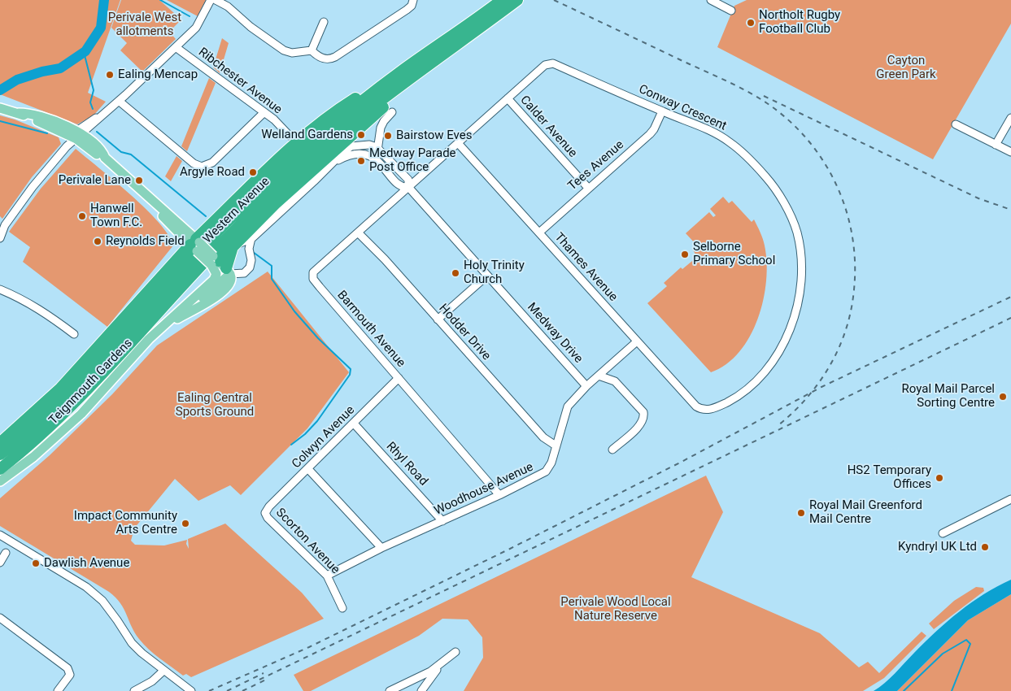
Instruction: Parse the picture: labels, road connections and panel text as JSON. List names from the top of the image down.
{
  "streets": {
    "highway": ["Western Avenue"],
    "main road": ["Teignmouth Gardens"],
    "street": [
      "Ribchester Avenue",
      "Conway Crescent",
      "Calder Avenue",
      "Tees Avenue",
      "Thames Avenue",
      "Barmouth Avenue",
      "Hodder Drive",
      "Medway Drive",
      "Colwyn Avenue",
      "Rhyl Road",
      "Woodhouse Avenue",
      "Scorton Avenue"
    ]
  },
  "crossings": [
    ["Conway Crescent", "Calder Avenue"],
    ["Conway Crescent", "Tees Avenue"],
    ["Conway Crescent", "Thames Avenue"],
    ["Conway Crescent", "Barmouth Avenue"],
    ["Conway Crescent", "Medway Drive"],
    ["Calder Avenue", "Tees Avenue"],
    ["Tees Avenue", "Thames Avenue"],
    ["Thames Avenue", "Woodhouse Avenue"],
    ["Barmouth Avenue", "Hodder Drive"],
    ["Barmouth Avenue", "Medway Drive"],
    ["Barmouth Avenue", "Colwyn Avenue"],
    ["Barmouth Avenue", "Woodhouse Avenue"],
    ["Hodder Drive", "Woodhouse Avenue"],
    ["Medway Drive", "Woodhouse Avenue"],
    ["Colwyn Avenue", "Rhyl Road"],
    ["Colwyn Avenue", "Scorton Avenue"],
    ["Rhyl Road", "Woodhouse Avenue"],
    ["Woodhouse Avenue", "Scorton Avenue"]
  ],
  "parks": [
    "Perivale West allotments",
    "Cayton Green Park",
    "Ealing Central Sports Ground",
    "Perivale Wood Local Nature Reserve"
  ],
  "places": [
    "Northolt Rugby Football Club",
    "Ealing Mencap",
    "Welland Gardens",
    "Bairstow Eves",
    "Medway Parade Post Office",
    "Argyle Road",
    "Perivale Lane",
    "Hanwell Town F.C.",
    "Reynolds Field",
    "Selborne Primary School",
    "Holy Trinity Church",
    "Royal Mail Parcel Sorting Centre",
    "HS2 Temporary Offices",
    "Royal Mail Greenford Mail Centre",
    "Impact Community Arts Centre",
    "Kyndryl UK Ltd",
    "Dawlish Avenue"
  ]
}
